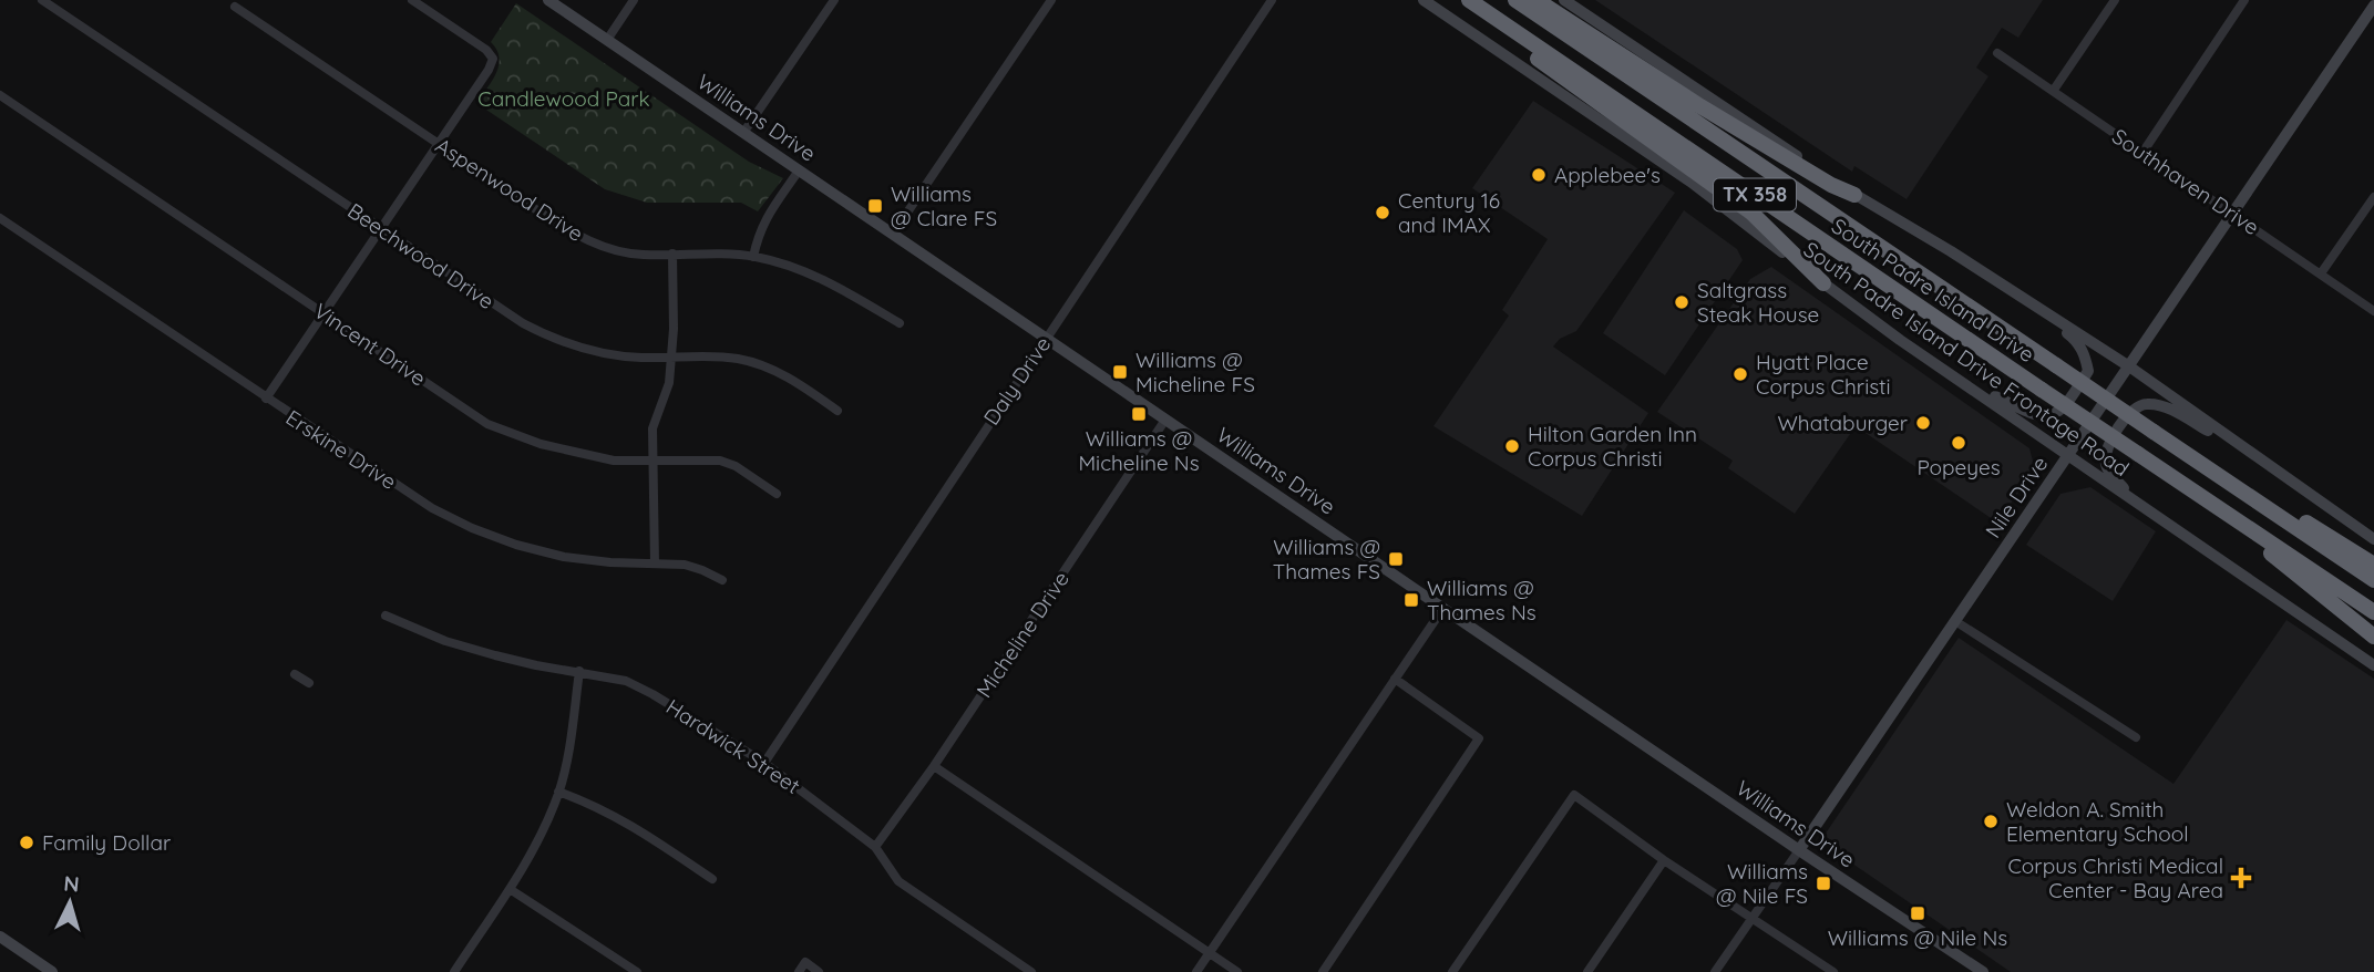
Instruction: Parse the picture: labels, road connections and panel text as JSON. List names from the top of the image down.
{
  "streets": {
    "highway": ["TX 358", "South Padre Island Drive"],
    "main road": ["Williams Drive", "South Padre Island Drive Frontage Road", "Nile Drive"],
    "street": [
      "Southhaven Drive",
      "Aspenwood Drive",
      "Beechwood Drive",
      "Vincent Drive",
      "Daly Drive",
      "Erskine Drive",
      "Micheline Drive",
      "Hardwick Street"
    ]
  },
  "crossings": [
    ["Williams Drive", "Daly Drive"],
    ["Williams Drive", "Nile Drive"],
    ["Williams Drive", "Micheline Drive"],
    ["Southhaven Drive", "Nile Drive"],
    ["South Padre Island Drive Frontage Road", "Nile Drive"],
    ["Daly Drive", "Hardwick Street"],
    ["Micheline Drive", "Hardwick Street"]
  ],
  "parks": ["Candlewood Park"],
  "places": {
    "other": [
      "Applebee's",
      "Century 16 and IMAX",
      "Saltgrass Steak House",
      "Hyatt Place Corpus Christi",
      "Whataburger",
      "Popeyes",
      "Hilton Garden Inn Corpus Christi",
      "Weldon A. Smith Elementary School",
      "Family Dollar"
    ],
    "transit": [
      "Williams @ Clare FS",
      "Williams @ Micheline FS",
      "Williams @ Micheline Ns",
      "Williams @ Thames FS",
      "Williams @ Thames Ns",
      "Williams @ Nile FS",
      "Williams @ Nile Ns"
    ],
    "health": ["Corpus Christi Medical Center - Bay Area"]
  },
  "north": "top"
}
